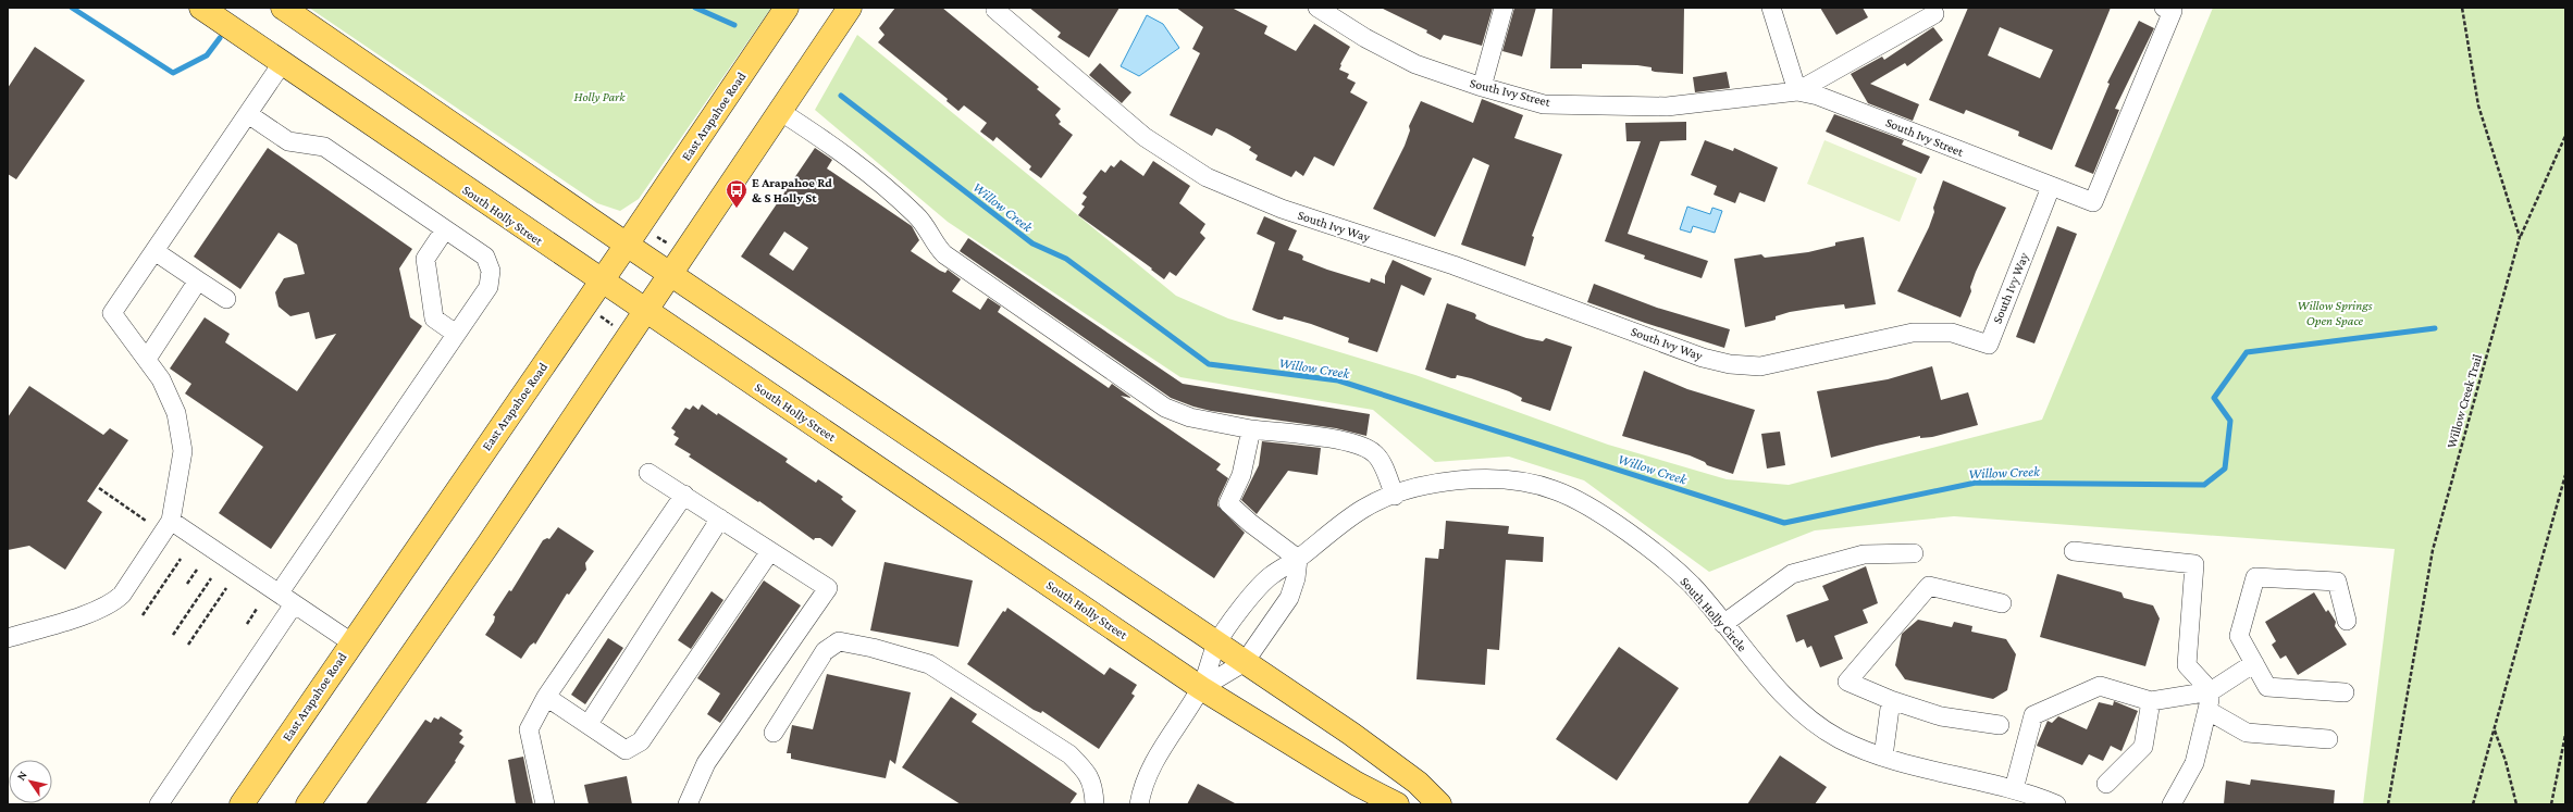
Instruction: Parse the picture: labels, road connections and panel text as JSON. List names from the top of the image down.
{
  "streets": {
    "main road": ["East Arapahoe Road", "South Holly Street"],
    "street": ["South Ivy Street", "South Ivy Way", "South Holly Circle"],
    "path": ["Willow Creek Trail"]
  },
  "crossings": [
    ["South Ivy Street", "South Ivy Way"],
    ["East Arapahoe Road", "South Holly Street"],
    ["South Holly Street", "South Holly Circle"]
  ],
  "water": ["Willow Creek"],
  "parks": ["Holly Park", "Willow Springs Open Space"],
  "places": {
    "bus stop": ["E Arapahoe Rd & S Holly St"]
  },
  "north": "top left"
}
